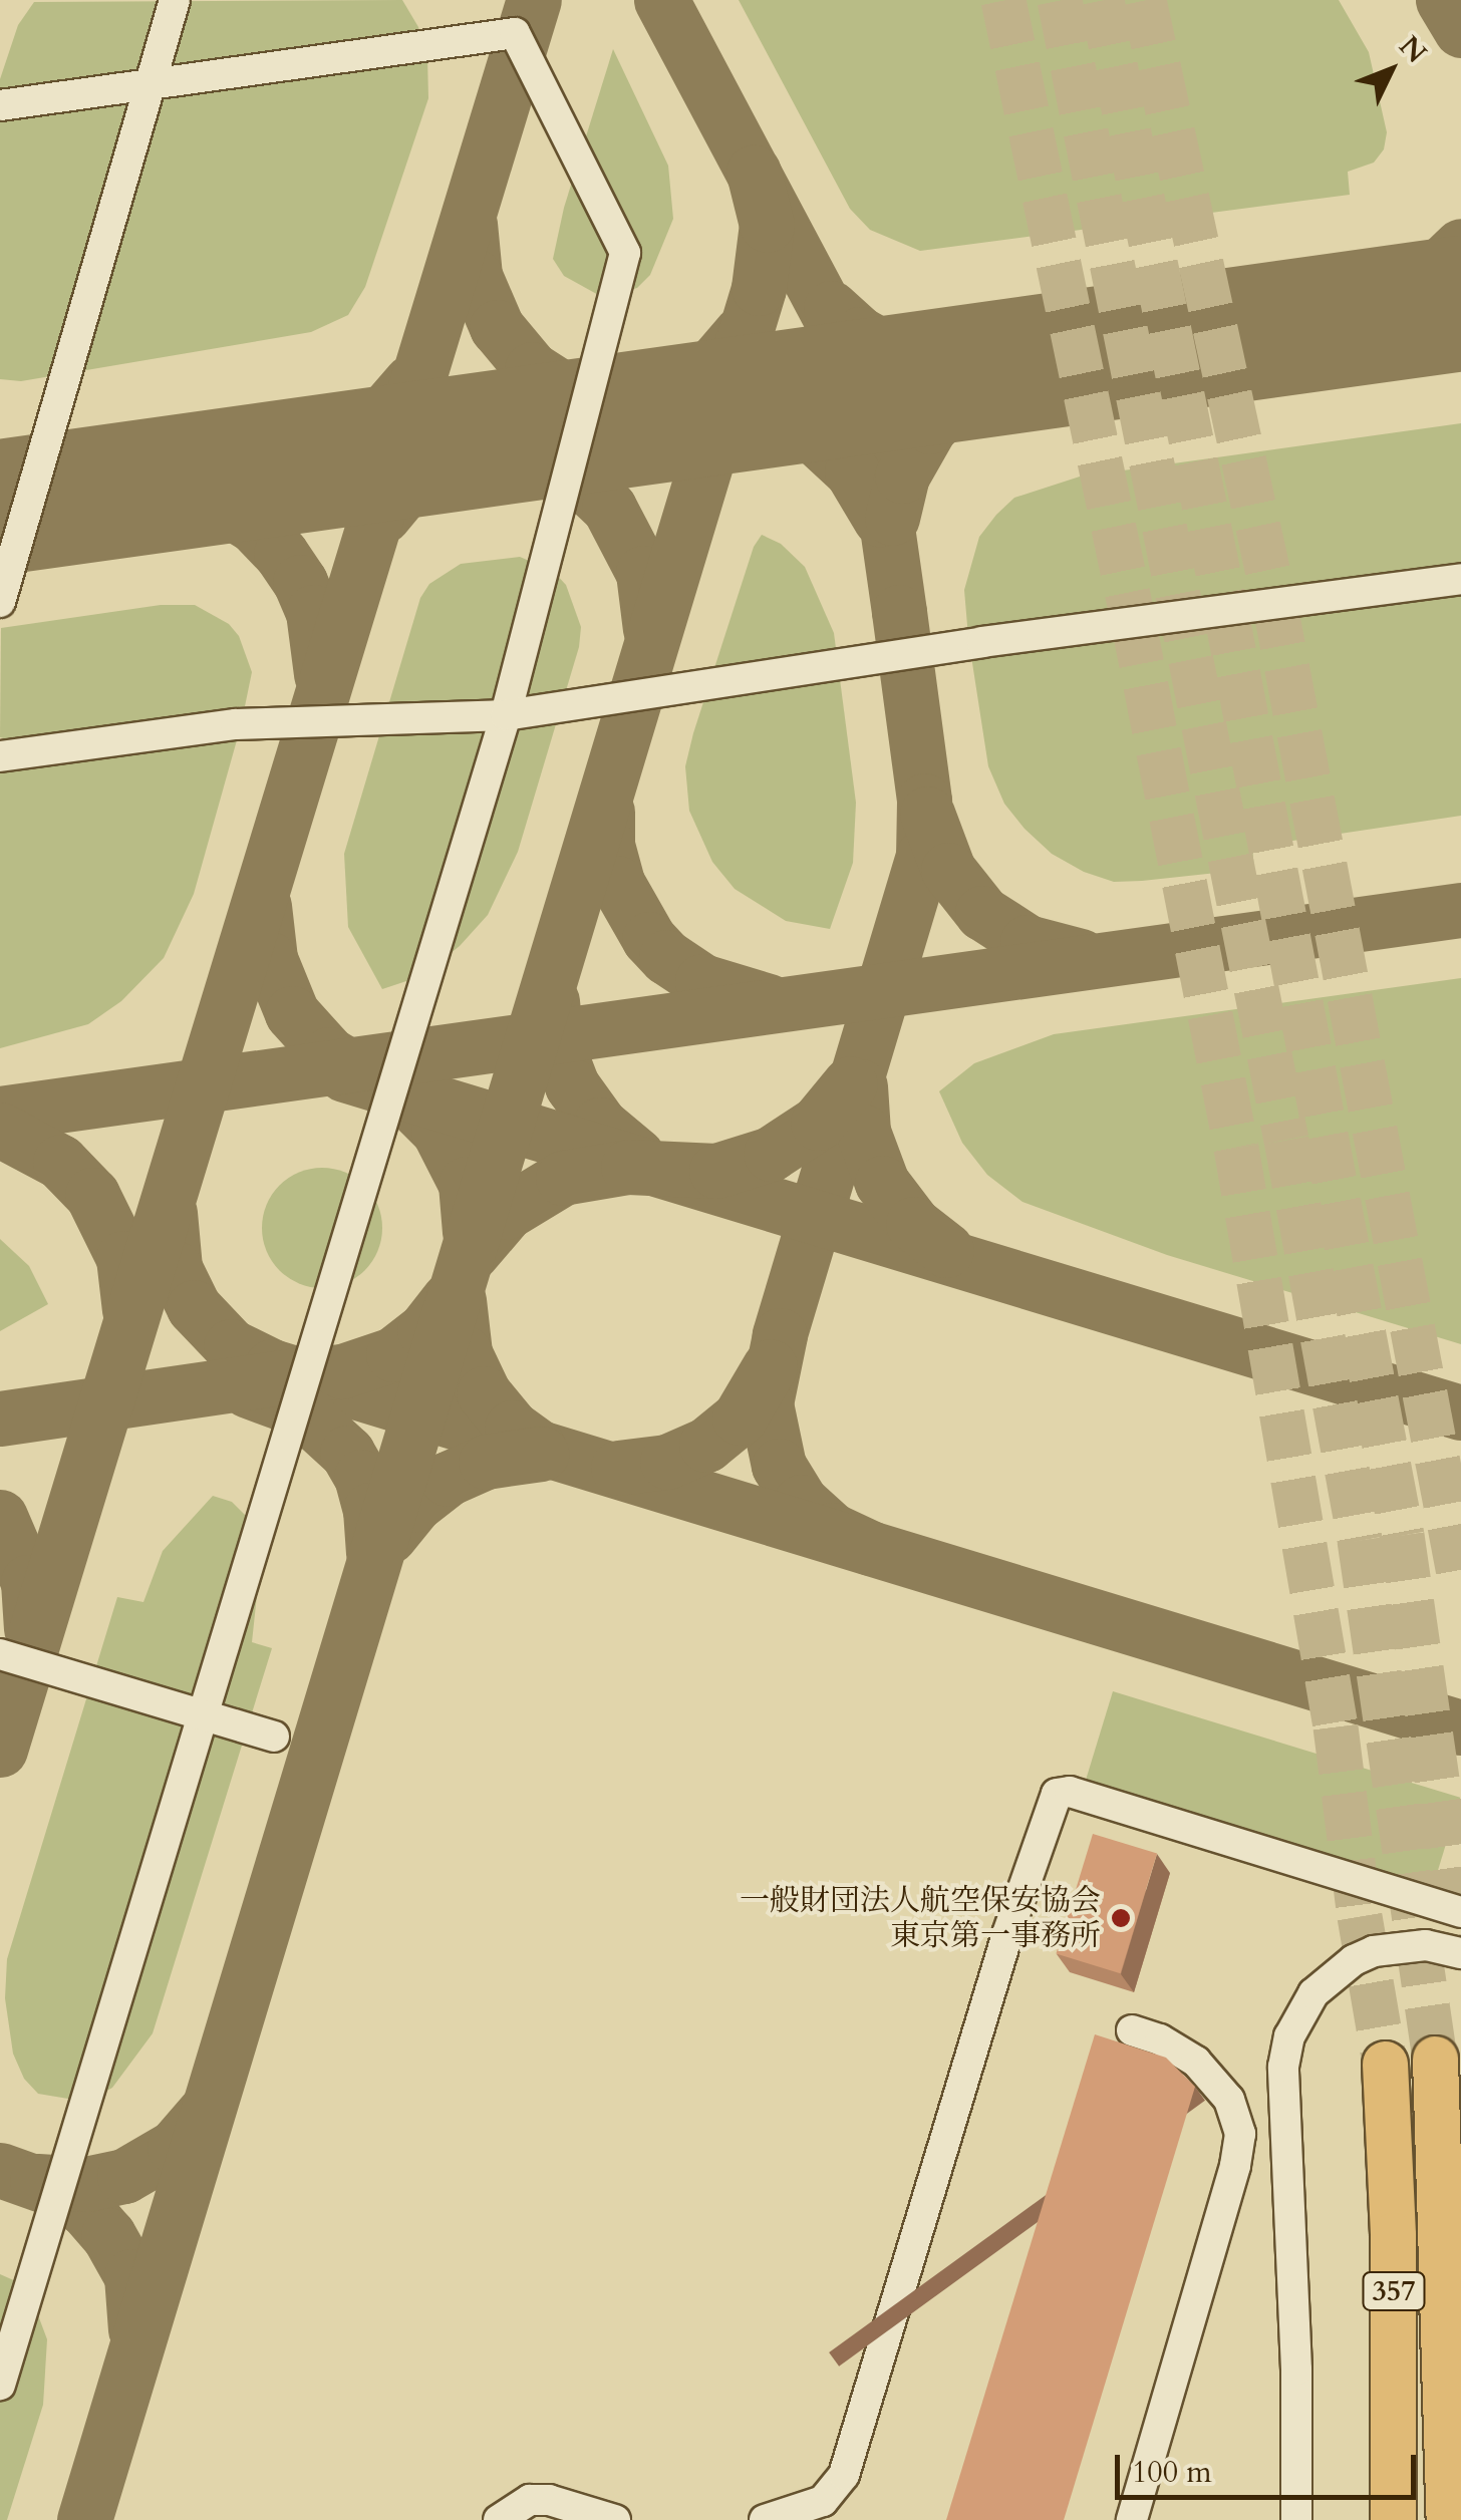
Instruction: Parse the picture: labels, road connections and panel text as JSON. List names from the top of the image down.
{
  "streets": {
    "highway": ["357"]
  },
  "places": ["一般財団法人航空保安協会 東京第一事務所"],
  "scale_bar": "100 m",
  "north": "top right"
}
